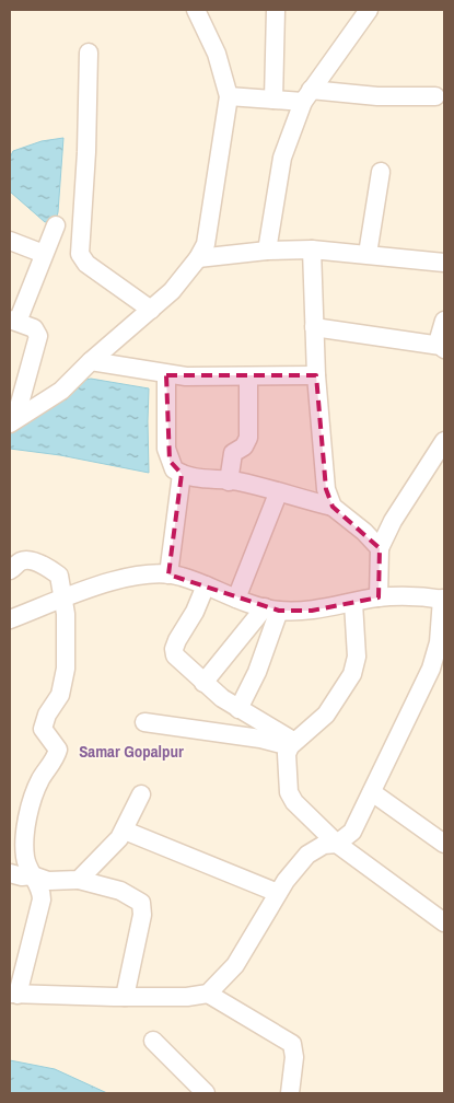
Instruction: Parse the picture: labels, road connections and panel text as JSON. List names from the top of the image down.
{
  "districts": ["Samar Gopalpur"]
}
